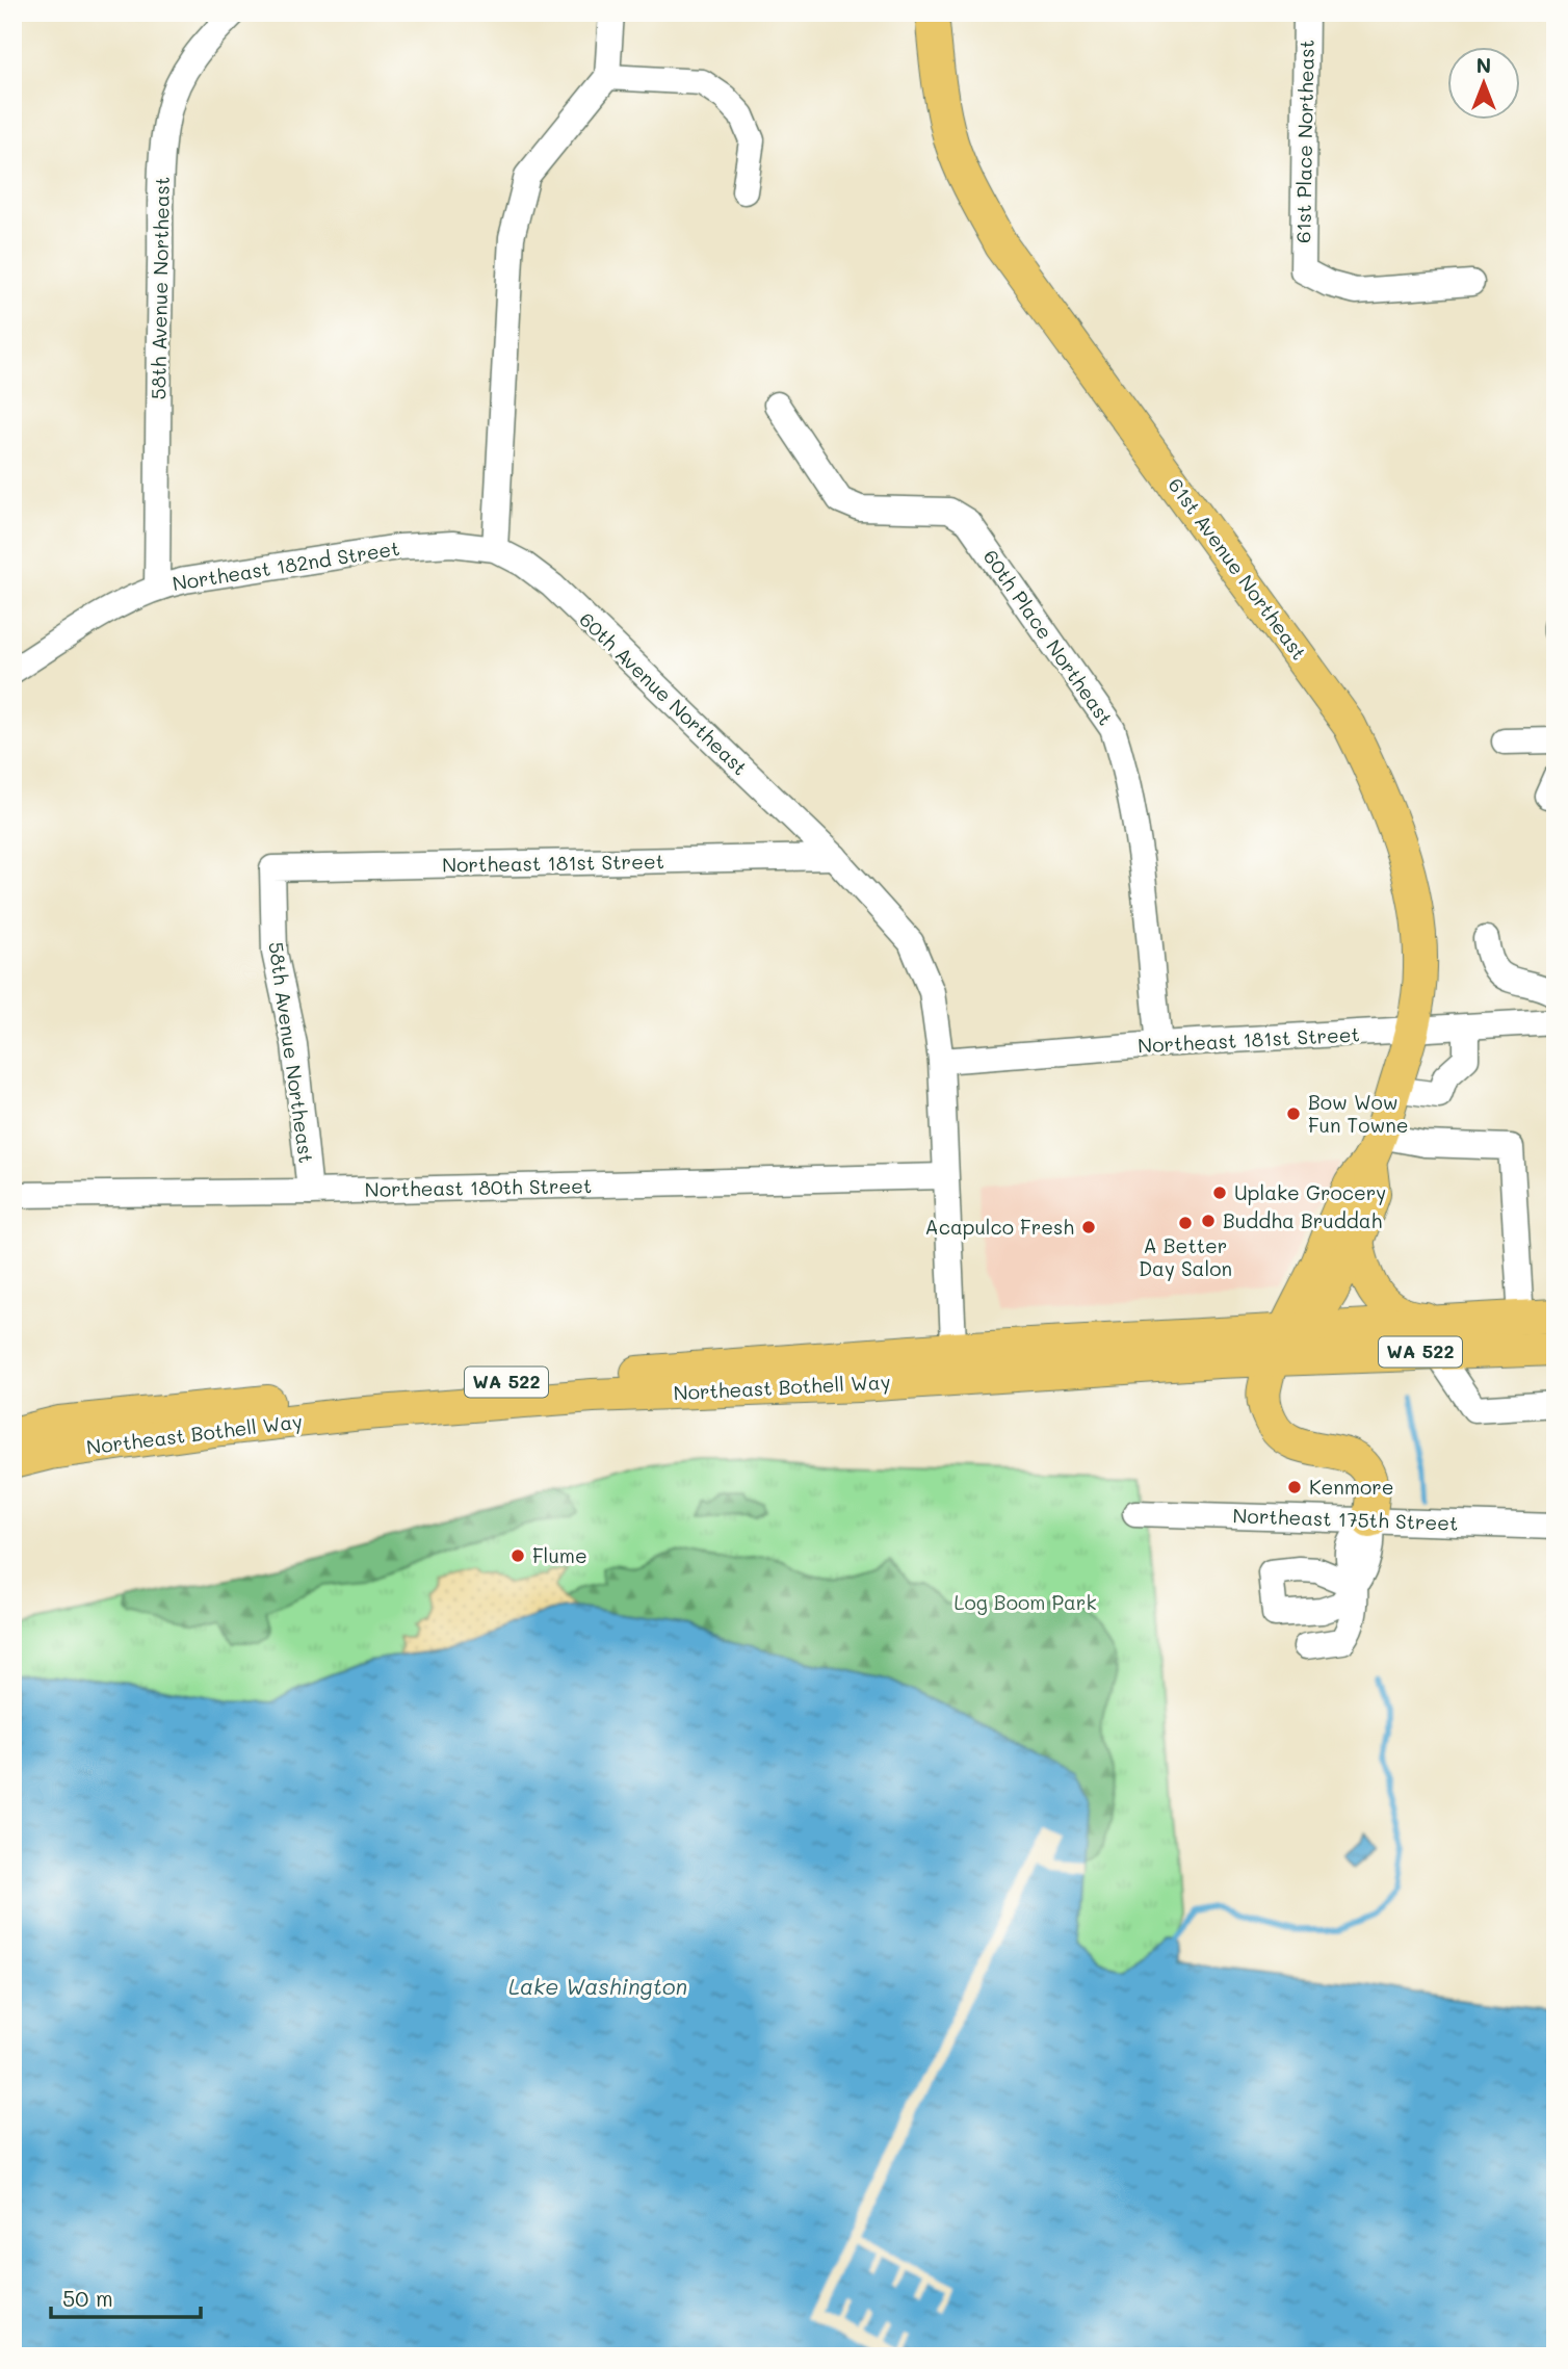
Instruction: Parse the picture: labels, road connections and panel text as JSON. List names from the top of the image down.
{
  "streets": {
    "main road": ["61st Avenue Northeast", "WA 522", "Northeast Bothell Way"],
    "street": [
      "61st Place Northeast",
      "58th Avenue Northeast",
      "Northeast 182nd Street",
      "60th Place Northeast",
      "60th Avenue Northeast",
      "Northeast 181st Street",
      "Northeast 180th Street",
      "Northeast 175th Street"
    ]
  },
  "crossings": [
    ["58th Avenue Northeast", "Northeast 182nd Street"],
    ["58th Avenue Northeast", "Northeast 181st Street"],
    ["58th Avenue Northeast", "Northeast 180th Street"],
    ["Northeast 182nd Street", "60th Avenue Northeast"],
    ["61st Avenue Northeast", "Northeast 181st Street"],
    ["61st Avenue Northeast", "Northeast Bothell Way"],
    ["61st Avenue Northeast", "Northeast 175th Street"],
    ["60th Place Northeast", "Northeast 181st Street"],
    ["60th Avenue Northeast", "Northeast 181st Street"],
    ["60th Avenue Northeast", "Northeast 180th Street"],
    ["60th Avenue Northeast", "Northeast Bothell Way"]
  ],
  "water": ["Lake Washington"],
  "parks": ["Log Boom Park"],
  "places": [
    "Bow Wow Fun Towne",
    "Uplake Grocery",
    "Buddha Bruddah",
    "A Better Day Salon",
    "Acapulco Fresh",
    "Kenmore",
    "Flume"
  ],
  "scale_bar": "50 m",
  "north": "top"
}
